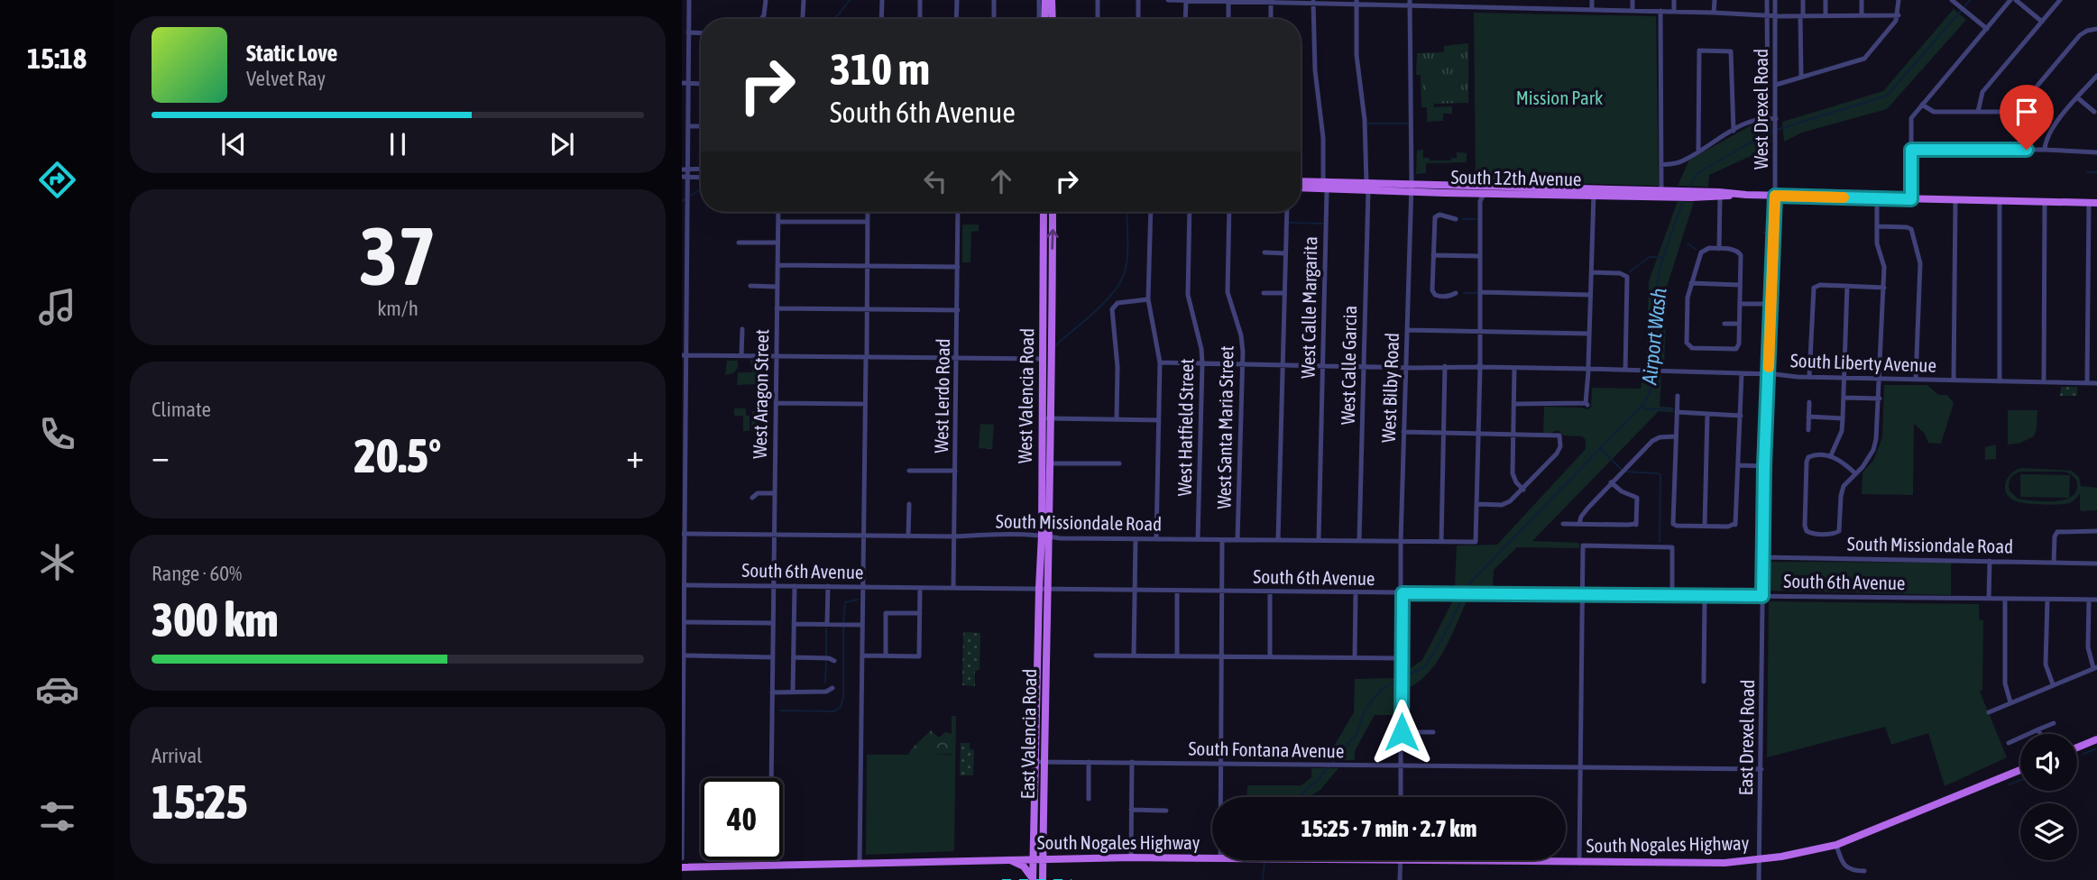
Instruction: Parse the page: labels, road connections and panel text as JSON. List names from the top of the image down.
{
  "streets": {
    "main road": [
      "South 12th Avenue",
      "West Valencia Road",
      "East Valencia Road",
      "South Nogales Highway"
    ],
    "street": [
      "West Drexel Road",
      "West Calle Margarita",
      "South Liberty Avenue",
      "West Calle Garcia",
      "West Bilby Road",
      "West Aragon Street",
      "West Lerdo Road",
      "West Hatfield Street",
      "West Santa Maria Street",
      "South Missiondale Road",
      "South 6th Avenue",
      "East Drexel Road",
      "South Fontana Avenue"
    ]
  },
  "crossings": [
    ["West Drexel Road", "South 12th Avenue"],
    ["West Drexel Road", "South Liberty Avenue"],
    ["West Drexel Road", "South Missiondale Road"],
    ["West Drexel Road", "South 6th Avenue"],
    ["West Drexel Road", "East Drexel Road"],
    ["South 12th Avenue", "West Calle Margarita"],
    ["South 12th Avenue", "West Calle Garcia"],
    ["South 12th Avenue", "West Bilby Road"],
    ["West Calle Margarita", "South Liberty Avenue"],
    ["West Calle Margarita", "South Missiondale Road"],
    ["South Liberty Avenue", "West Calle Garcia"],
    ["South Liberty Avenue", "West Bilby Road"],
    ["South Liberty Avenue", "West Hatfield Street"],
    ["South Liberty Avenue", "West Santa Maria Street"],
    ["West Calle Garcia", "South Missiondale Road"],
    ["West Bilby Road", "South Missiondale Road"],
    ["West Bilby Road", "South 6th Avenue"],
    ["West Bilby Road", "South Fontana Avenue"],
    ["West Aragon Street", "South Missiondale Road"],
    ["West Aragon Street", "South 6th Avenue"],
    ["West Aragon Street", "South Nogales Highway"],
    ["West Lerdo Road", "South Missiondale Road"],
    ["West Lerdo Road", "South 6th Avenue"],
    ["West Valencia Road", "South Missiondale Road"],
    ["West Valencia Road", "South 6th Avenue"],
    ["West Valencia Road", "East Valencia Road"],
    ["West Hatfield Street", "South Missiondale Road"],
    ["West Santa Maria Street", "South Missiondale Road"],
    ["South 6th Avenue", "East Valencia Road"],
    ["South 6th Avenue", "East Drexel Road"],
    ["East Valencia Road", "South Fontana Avenue"],
    ["East Valencia Road", "South Nogales Highway"],
    ["East Drexel Road", "South Fontana Avenue"],
    ["East Drexel Road", "South Nogales Highway"]
  ],
  "water": ["Airport Wash"],
  "parks": ["Mission Park"],
  "page": {
    "tabs": "15:18",
    "turn": ["310 m", "South 6th Avenue"],
    "song": ["Static Love", "Velvet Ray"],
    "tile": [
      ["37", "km/h"],
      "Climate",
      ["Range · 60%", "300 km"],
      ["Arrival", "15:25"]
    ],
    "heat": ["−", "20.5°", "+"],
    "limit": "40",
    "trip": "15:25 · 7 min · 2.7 km"
  }
}
